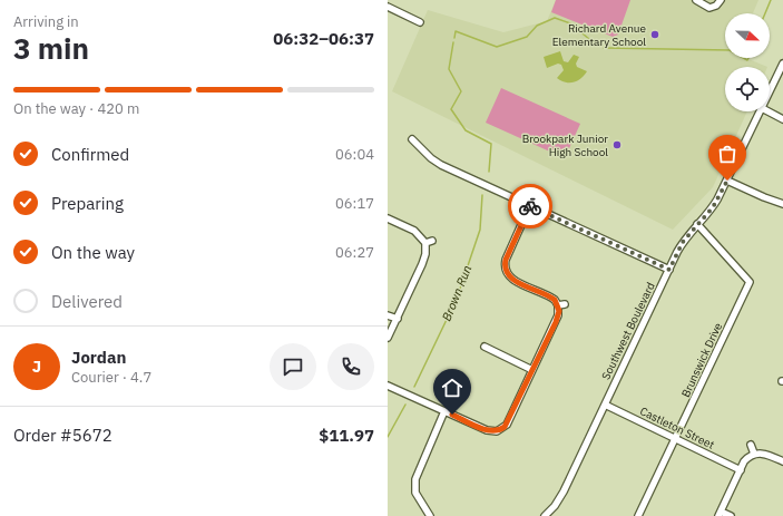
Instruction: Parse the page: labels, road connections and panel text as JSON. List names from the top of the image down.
{
  "streets": {
    "street": ["Southwest Boulevard", "Brunswick Drive", "Castleton Street"]
  },
  "crossings": [
    ["Southwest Boulevard", "Brunswick Drive"],
    ["Southwest Boulevard", "Castleton Street"],
    ["Brunswick Drive", "Castleton Street"]
  ],
  "water": ["Brown Run"],
  "places": ["Richard Avenue Elementary School", "Brookpark Junior High School"],
  "north": "right",
  "page": {
    "heading": ["3 min", "Arriving in", "06:32–06:37"],
    "panel": [
      "Jordan",
      "Courier · 4.7",
      "Order #5672",
      "$11.97"
    ],
    "bar": "On the way · 420 m",
    "list": [
      ["Confirmed", "06:04"],
      ["Preparing", "06:17"],
      ["On the way", "06:27"],
      "Delivered"
    ],
    "round": "J"
  }
}
